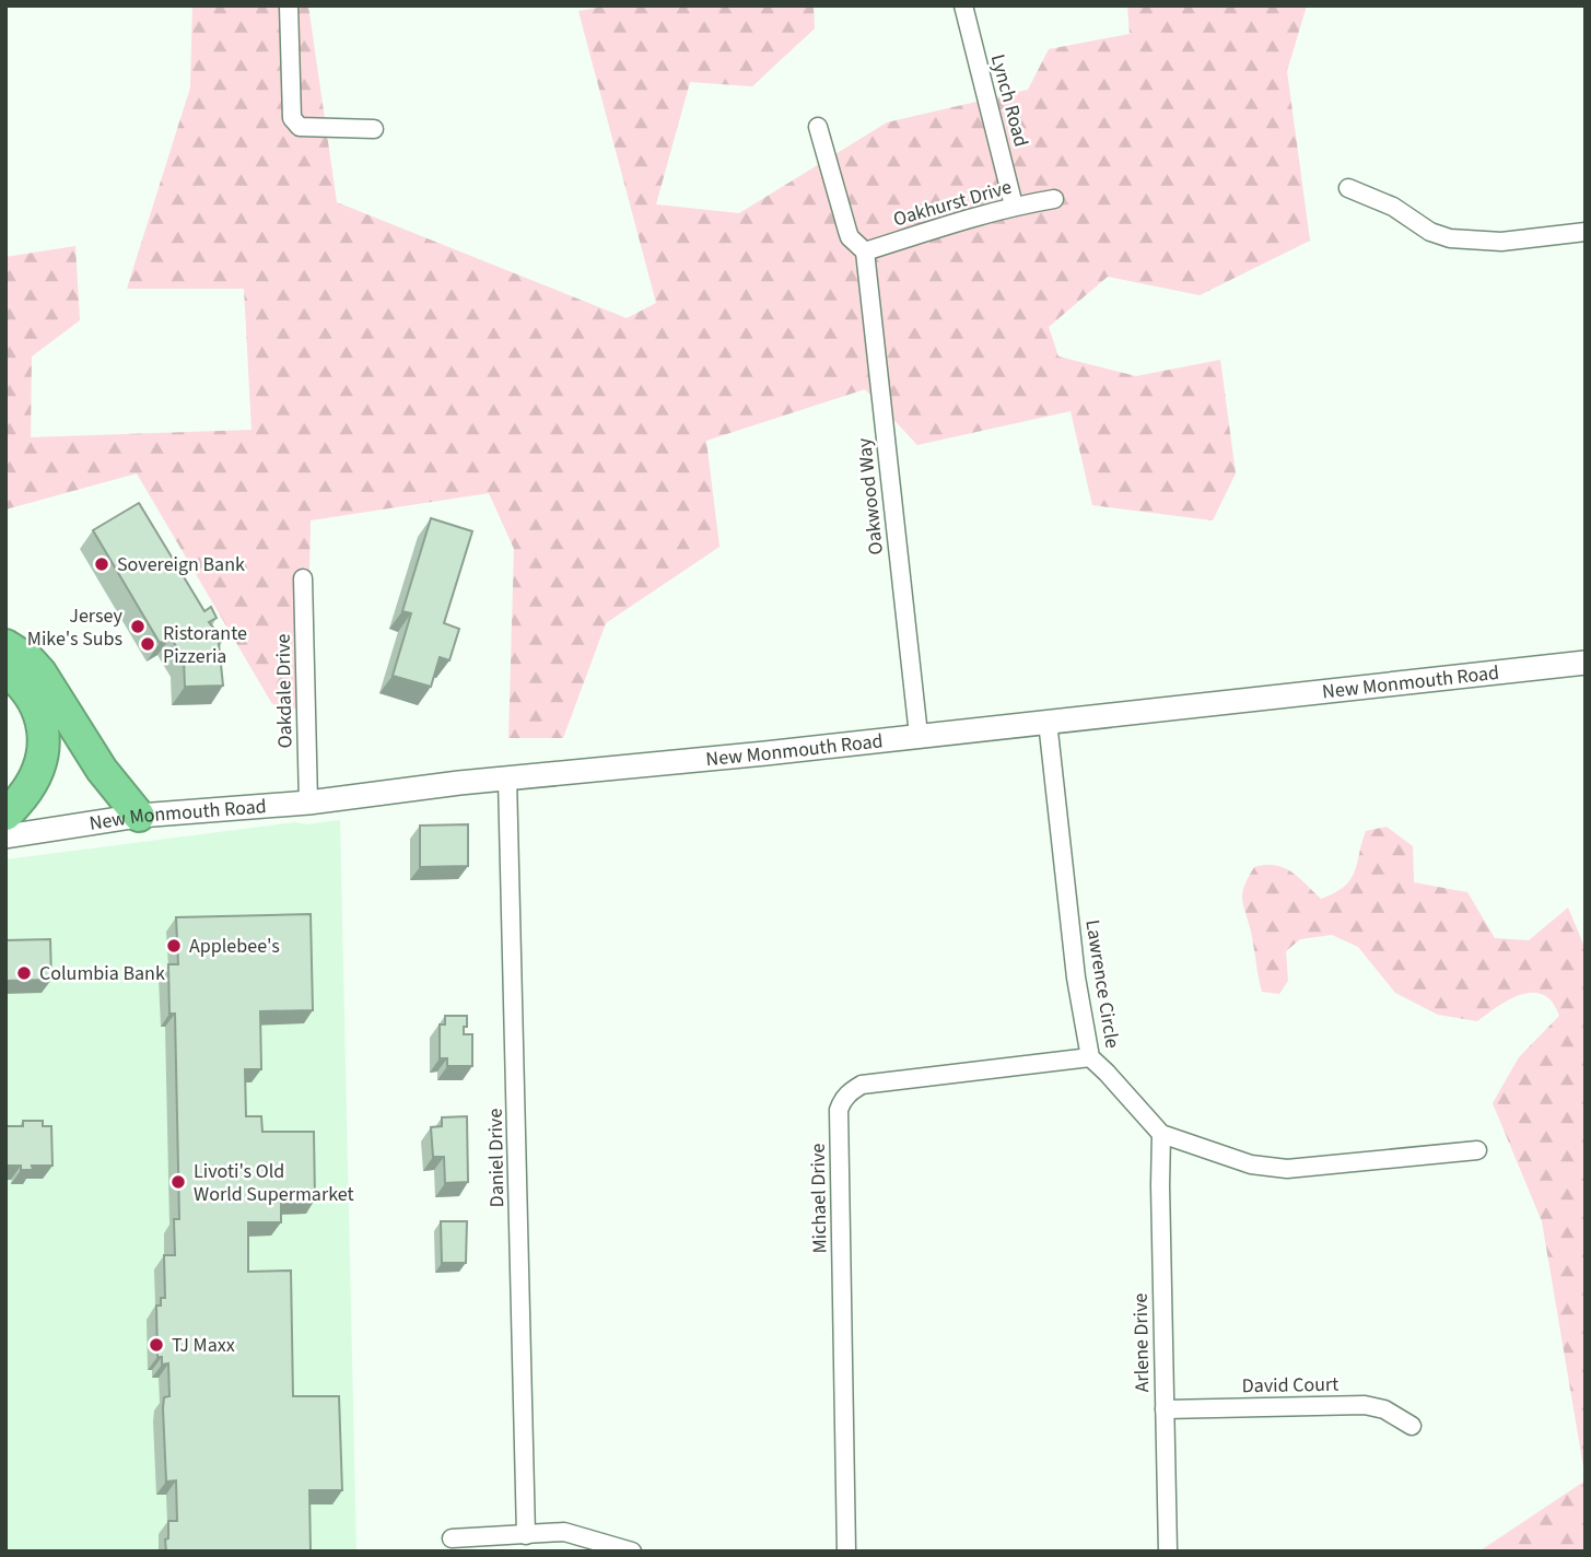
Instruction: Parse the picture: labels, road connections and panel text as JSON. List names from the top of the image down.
{
  "streets": {
    "main road": ["New Monmouth Road"],
    "street": [
      "Lynch Road",
      "Oakhurst Drive",
      "Oakwood Way",
      "Oakdale Drive",
      "Lawrence Circle",
      "Daniel Drive",
      "Michael Drive",
      "Arlene Drive",
      "David Court"
    ]
  },
  "crossings": [
    ["Lynch Road", "Oakhurst Drive"],
    ["Oakhurst Drive", "Oakwood Way"],
    ["Oakwood Way", "New Monmouth Road"],
    ["New Monmouth Road", "Oakdale Drive"],
    ["New Monmouth Road", "Lawrence Circle"],
    ["New Monmouth Road", "Daniel Drive"],
    ["Lawrence Circle", "Michael Drive"],
    ["Lawrence Circle", "Arlene Drive"],
    ["Arlene Drive", "David Court"]
  ],
  "places": [
    "Sovereign Bank",
    "Jersey Mike's Subs",
    "Ristorante Pizzeria",
    "Applebee's",
    "Columbia Bank",
    "Livoti's Old World Supermarket",
    "TJ Maxx"
  ]
}
